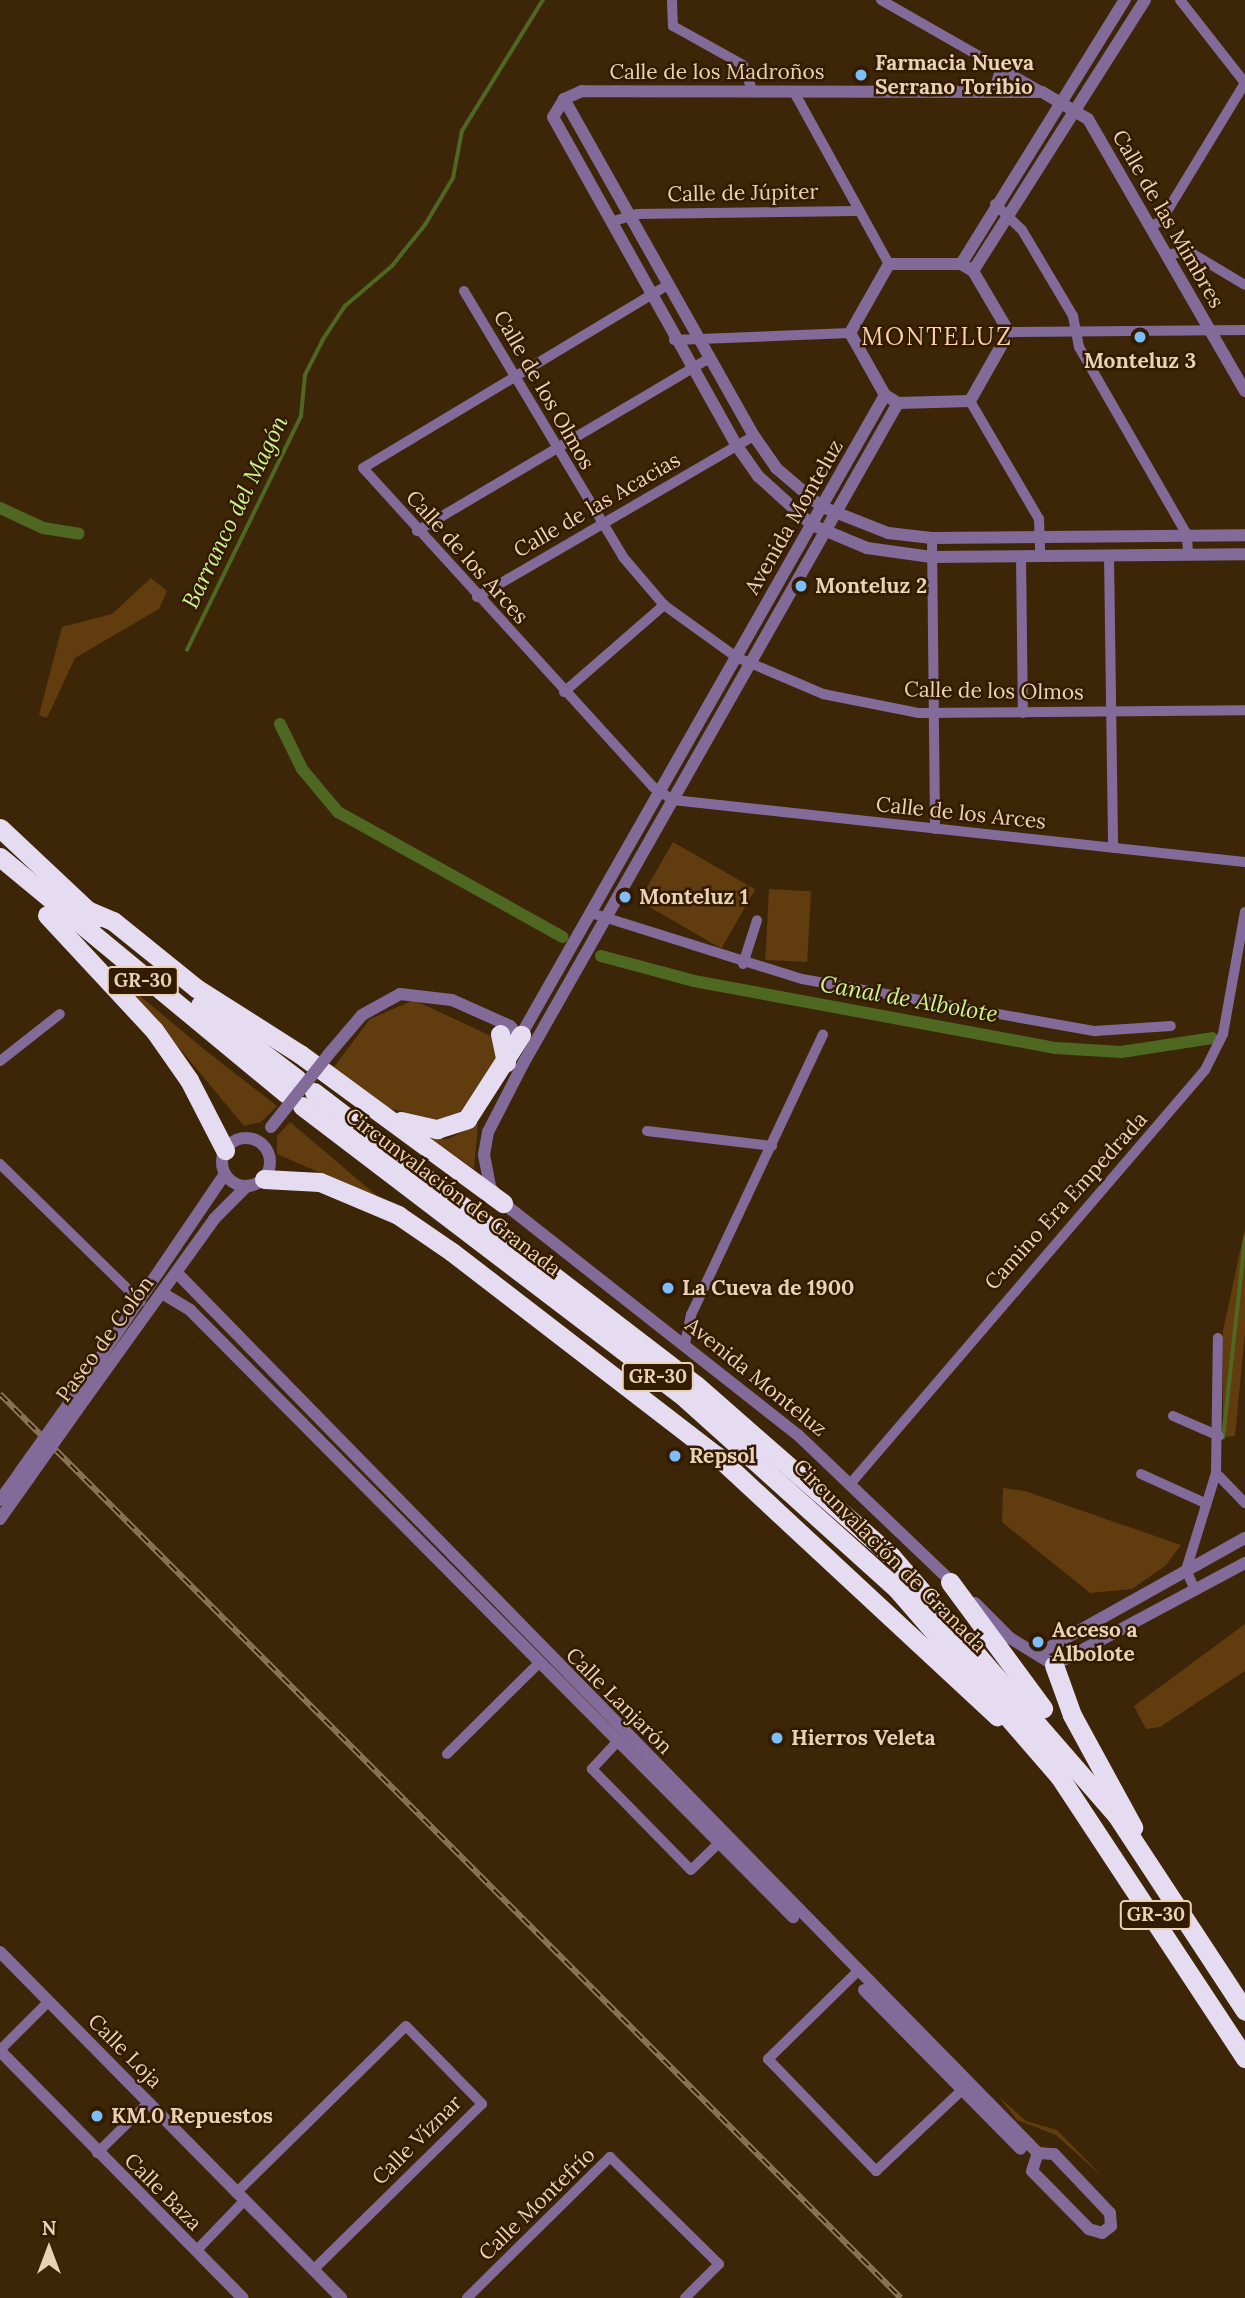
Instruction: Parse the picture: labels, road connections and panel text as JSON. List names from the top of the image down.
{
  "streets": {
    "highway": ["GR-30", "Circunvalación de Granada"],
    "street": [
      "Calle de los Madroños",
      "Calle de Júpiter",
      "Calle de las Mimbres",
      "Calle de los Olmos",
      "Calle de las Acacias",
      "Avenida Monteluz",
      "Calle de los Arces",
      "Camino Era Empedrada",
      "Paseo de Colón",
      "Calle Lanjarón",
      "Calle Loja",
      "Calle Víznar",
      "Calle Baza",
      "Calle Montefrío"
    ]
  },
  "crossings": [
    ["Calle de los Olmos", "Calle de las Acacias"],
    ["Calle de los Olmos", "Avenida Monteluz"],
    ["Calle de los Olmos", "Calle de los Arces"],
    ["Calle de las Acacias", "Calle de los Arces"],
    ["Avenida Monteluz", "Calle de los Arces"],
    ["Avenida Monteluz", "Camino Era Empedrada"],
    ["Paseo de Colón", "Calle Lanjarón"],
    ["Calle Loja", "Calle Víznar"]
  ],
  "districts": ["MONTELUZ"],
  "water": ["Barranco del Magón", "Canal de Albolote"],
  "places": [
    "Farmacia Nueva Serrano Toribio",
    "Monteluz 3",
    "Monteluz 2",
    "Monteluz 1",
    "La Cueva de 1900",
    "Repsol",
    "Acceso a Albolote",
    "Hierros Veleta",
    "KM.0 Repuestos"
  ],
  "north": "top"
}
